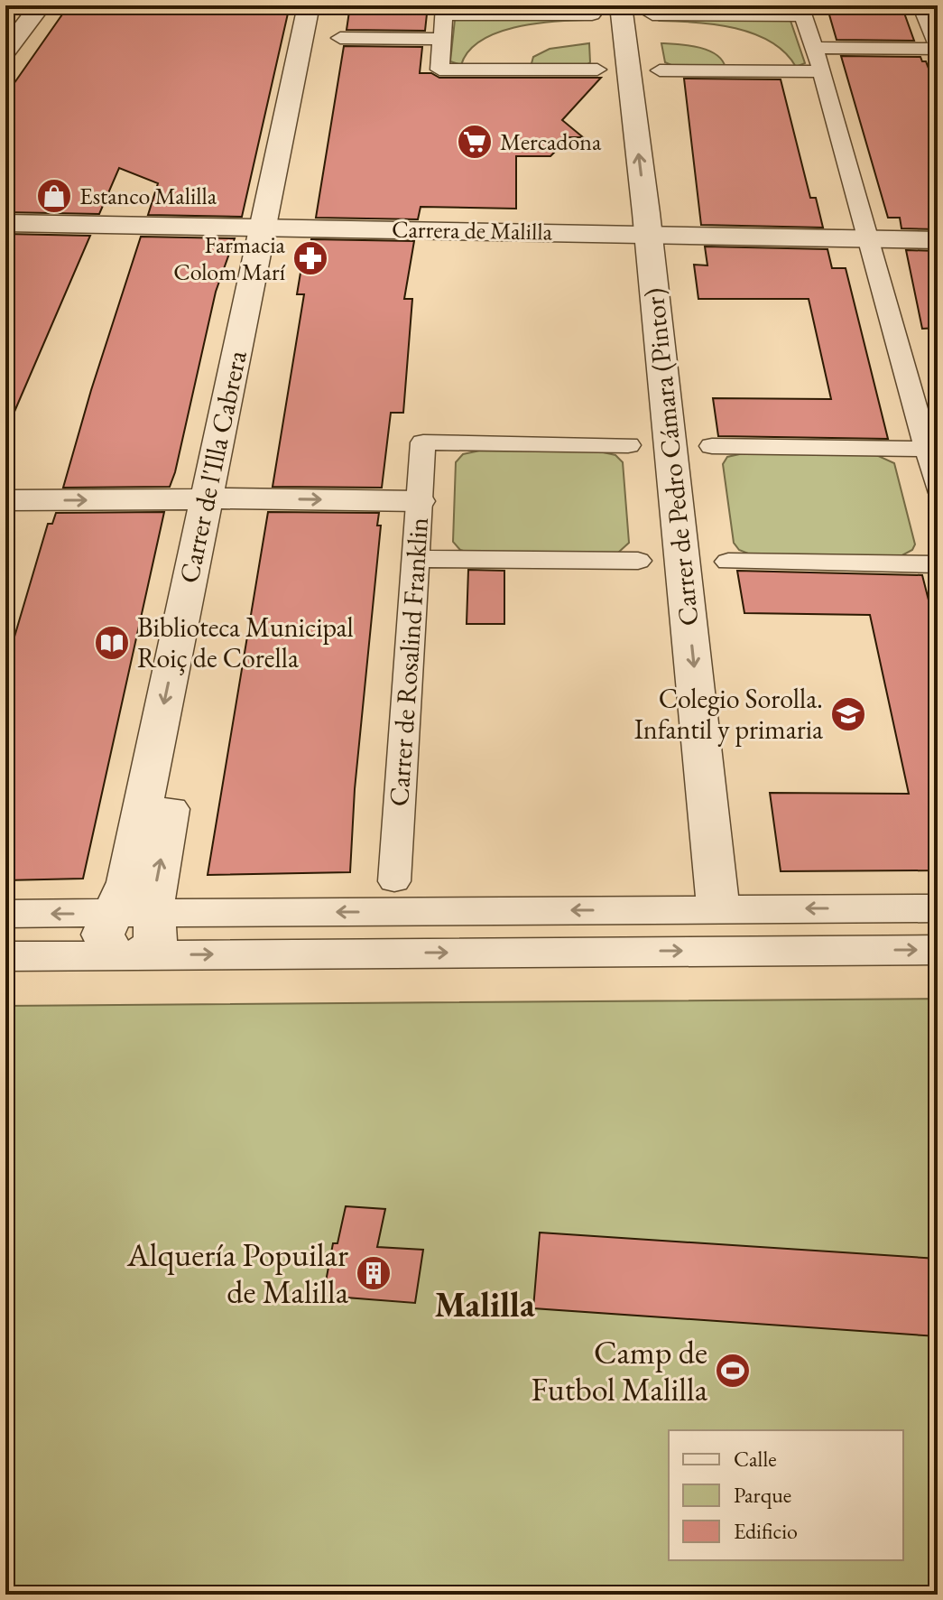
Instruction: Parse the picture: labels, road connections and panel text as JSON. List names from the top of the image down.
{
  "streets": {
    "street": [
      "Carrera de Malilla",
      "Carrer de Pedro Cámara (Pintor)",
      "Carrer de l'Illa Cabrera",
      "Carrer de Rosalind Franklin"
    ]
  },
  "crossings": [
    ["Carrera de Malilla", "Carrer de Pedro Cámara (Pintor)"],
    ["Carrera de Malilla", "Carrer de l'Illa Cabrera"]
  ],
  "districts": ["Malilla"],
  "places": {
    "supermarket": ["Mercadona"],
    "shop": ["Estanco Malilla"],
    "pharmacy": ["Farmacia Colom Marí"],
    "library": ["Biblioteca Municipal Roiç de Corella"],
    "school or university": ["Colegio Sorolla. Infantil y primaria"],
    "building": ["Alquería Popuilar de Malilla"],
    "sports": ["Camp de Futbol Malilla"]
  },
  "legend": ["Calle", "Parque", "Edificio"]
}
